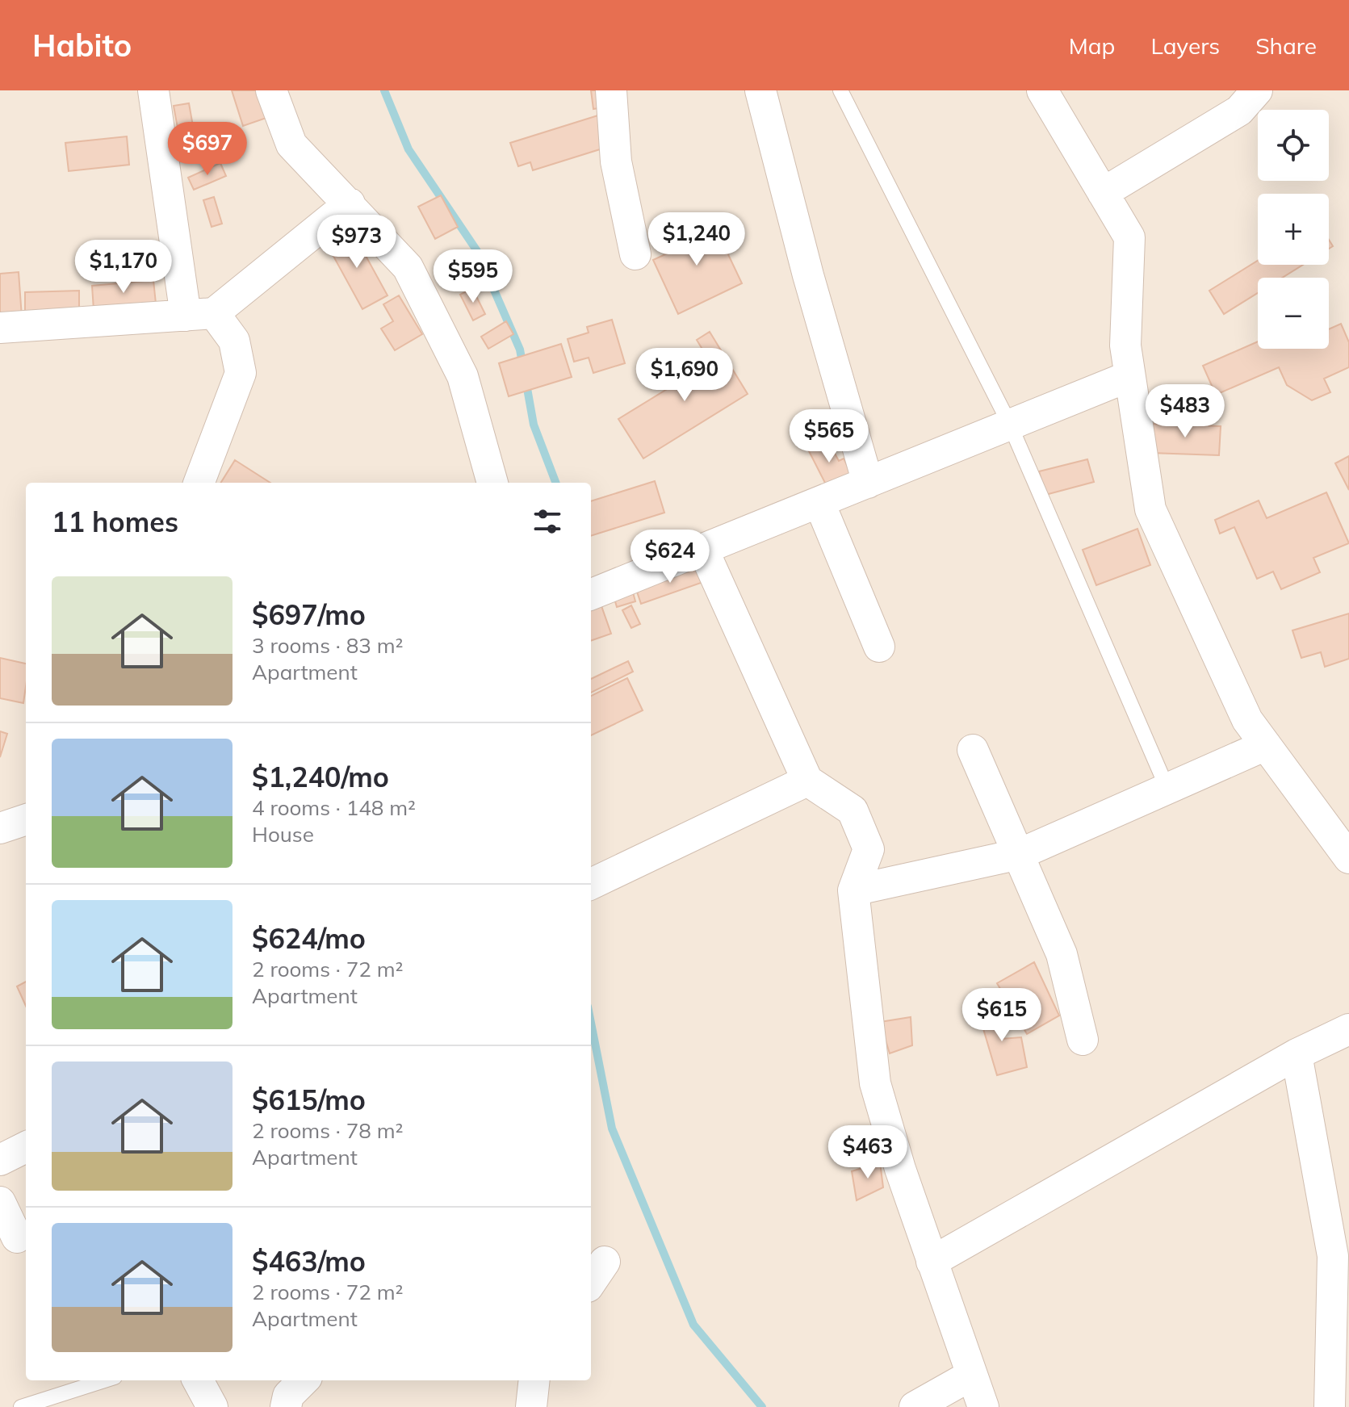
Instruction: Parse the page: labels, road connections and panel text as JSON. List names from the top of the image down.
{
  "page": {
    "header": "Habito",
    "nav": ["Map", "Layers", "Share"],
    "map_buttons": ["+", "−"],
    "price": [
      "$697",
      "$1,240",
      "$973",
      "$1,170",
      "$595",
      "$1,690",
      "$483",
      "$565",
      "$624",
      "$615",
      "$463"
    ],
    "heading": "11 homes",
    "list": [
      {
        "name": "$697/mo",
        "note": "3 rooms · 83 m² · Apartment"
      },
      {
        "name": "$1,240/mo",
        "note": "4 rooms · 148 m² · House"
      },
      {
        "name": "$624/mo",
        "note": "2 rooms · 72 m² · Apartment"
      },
      {
        "name": "$615/mo",
        "note": "2 rooms · 78 m² · Apartment"
      },
      {
        "name": "$463/mo",
        "note": "2 rooms · 72 m² · Apartment"
      }
    ]
  }
}
